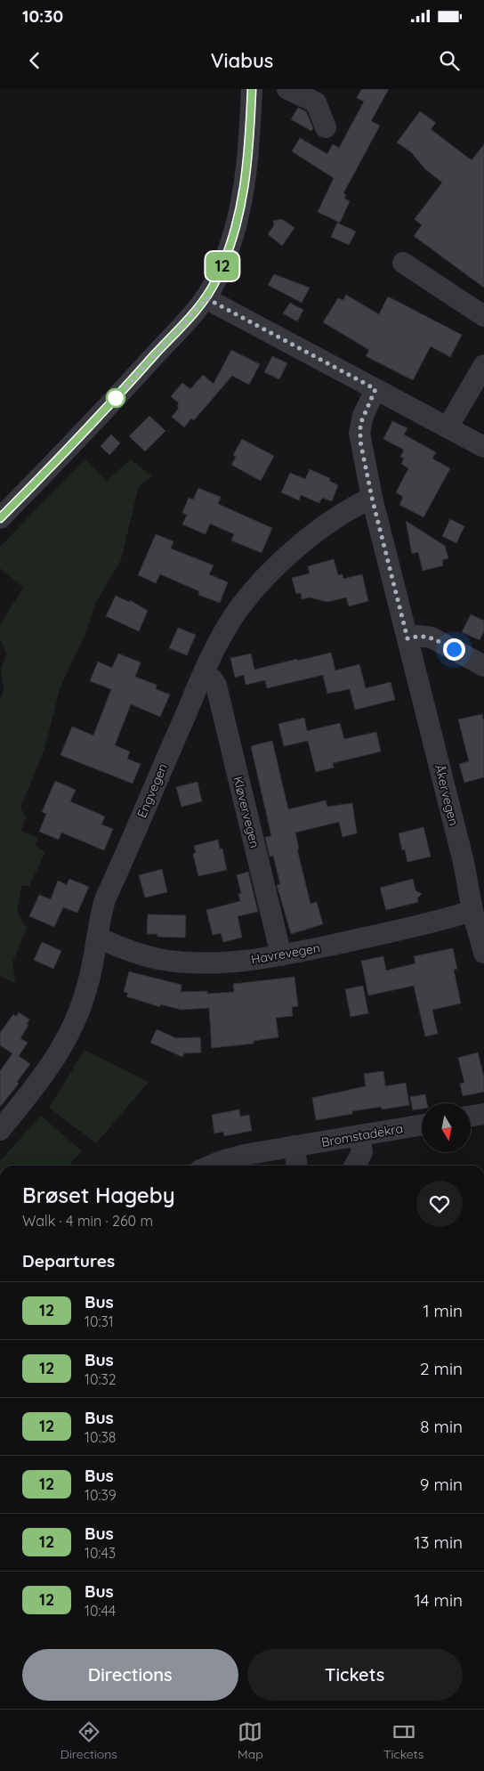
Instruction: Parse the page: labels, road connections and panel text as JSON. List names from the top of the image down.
{
  "streets": {
    "street": [
      "Engvegen",
      "Åkervegen",
      "Kløvervegen",
      "Havrevegen",
      "Bromstadekra"
    ]
  },
  "crossings": [
    ["Engvegen", "Åkervegen"],
    ["Engvegen", "Kløvervegen"],
    ["Engvegen", "Havrevegen"],
    ["Åkervegen", "Havrevegen"],
    ["Kløvervegen", "Havrevegen"]
  ],
  "lines": ["bus line 12"],
  "north": "bottom",
  "page": {
    "status": "10:30",
    "header": "Viabus",
    "on_map": "12",
    "heading": [
      ["Brøset Hageby", "Walk · 4 min · 260 m"],
      "Departures"
    ],
    "list": [
      {
        "mark": "12",
        "name": "Bus",
        "note": "10:31",
        "value": "1 min"
      },
      {
        "mark": "12",
        "name": "Bus",
        "note": "10:32",
        "value": "2 min"
      },
      {
        "mark": "12",
        "name": "Bus",
        "note": "10:38",
        "value": "8 min"
      },
      {
        "mark": "12",
        "name": "Bus",
        "note": "10:39",
        "value": "9 min"
      },
      {
        "mark": "12",
        "name": "Bus",
        "note": "10:43",
        "value": "13 min"
      },
      {
        "mark": "12",
        "name": "Bus",
        "note": "10:44",
        "value": "14 min"
      }
    ],
    "buttons": ["Directions", "Tickets"],
    "tabs": ["Directions", "Map", "Tickets"]
  }
}
